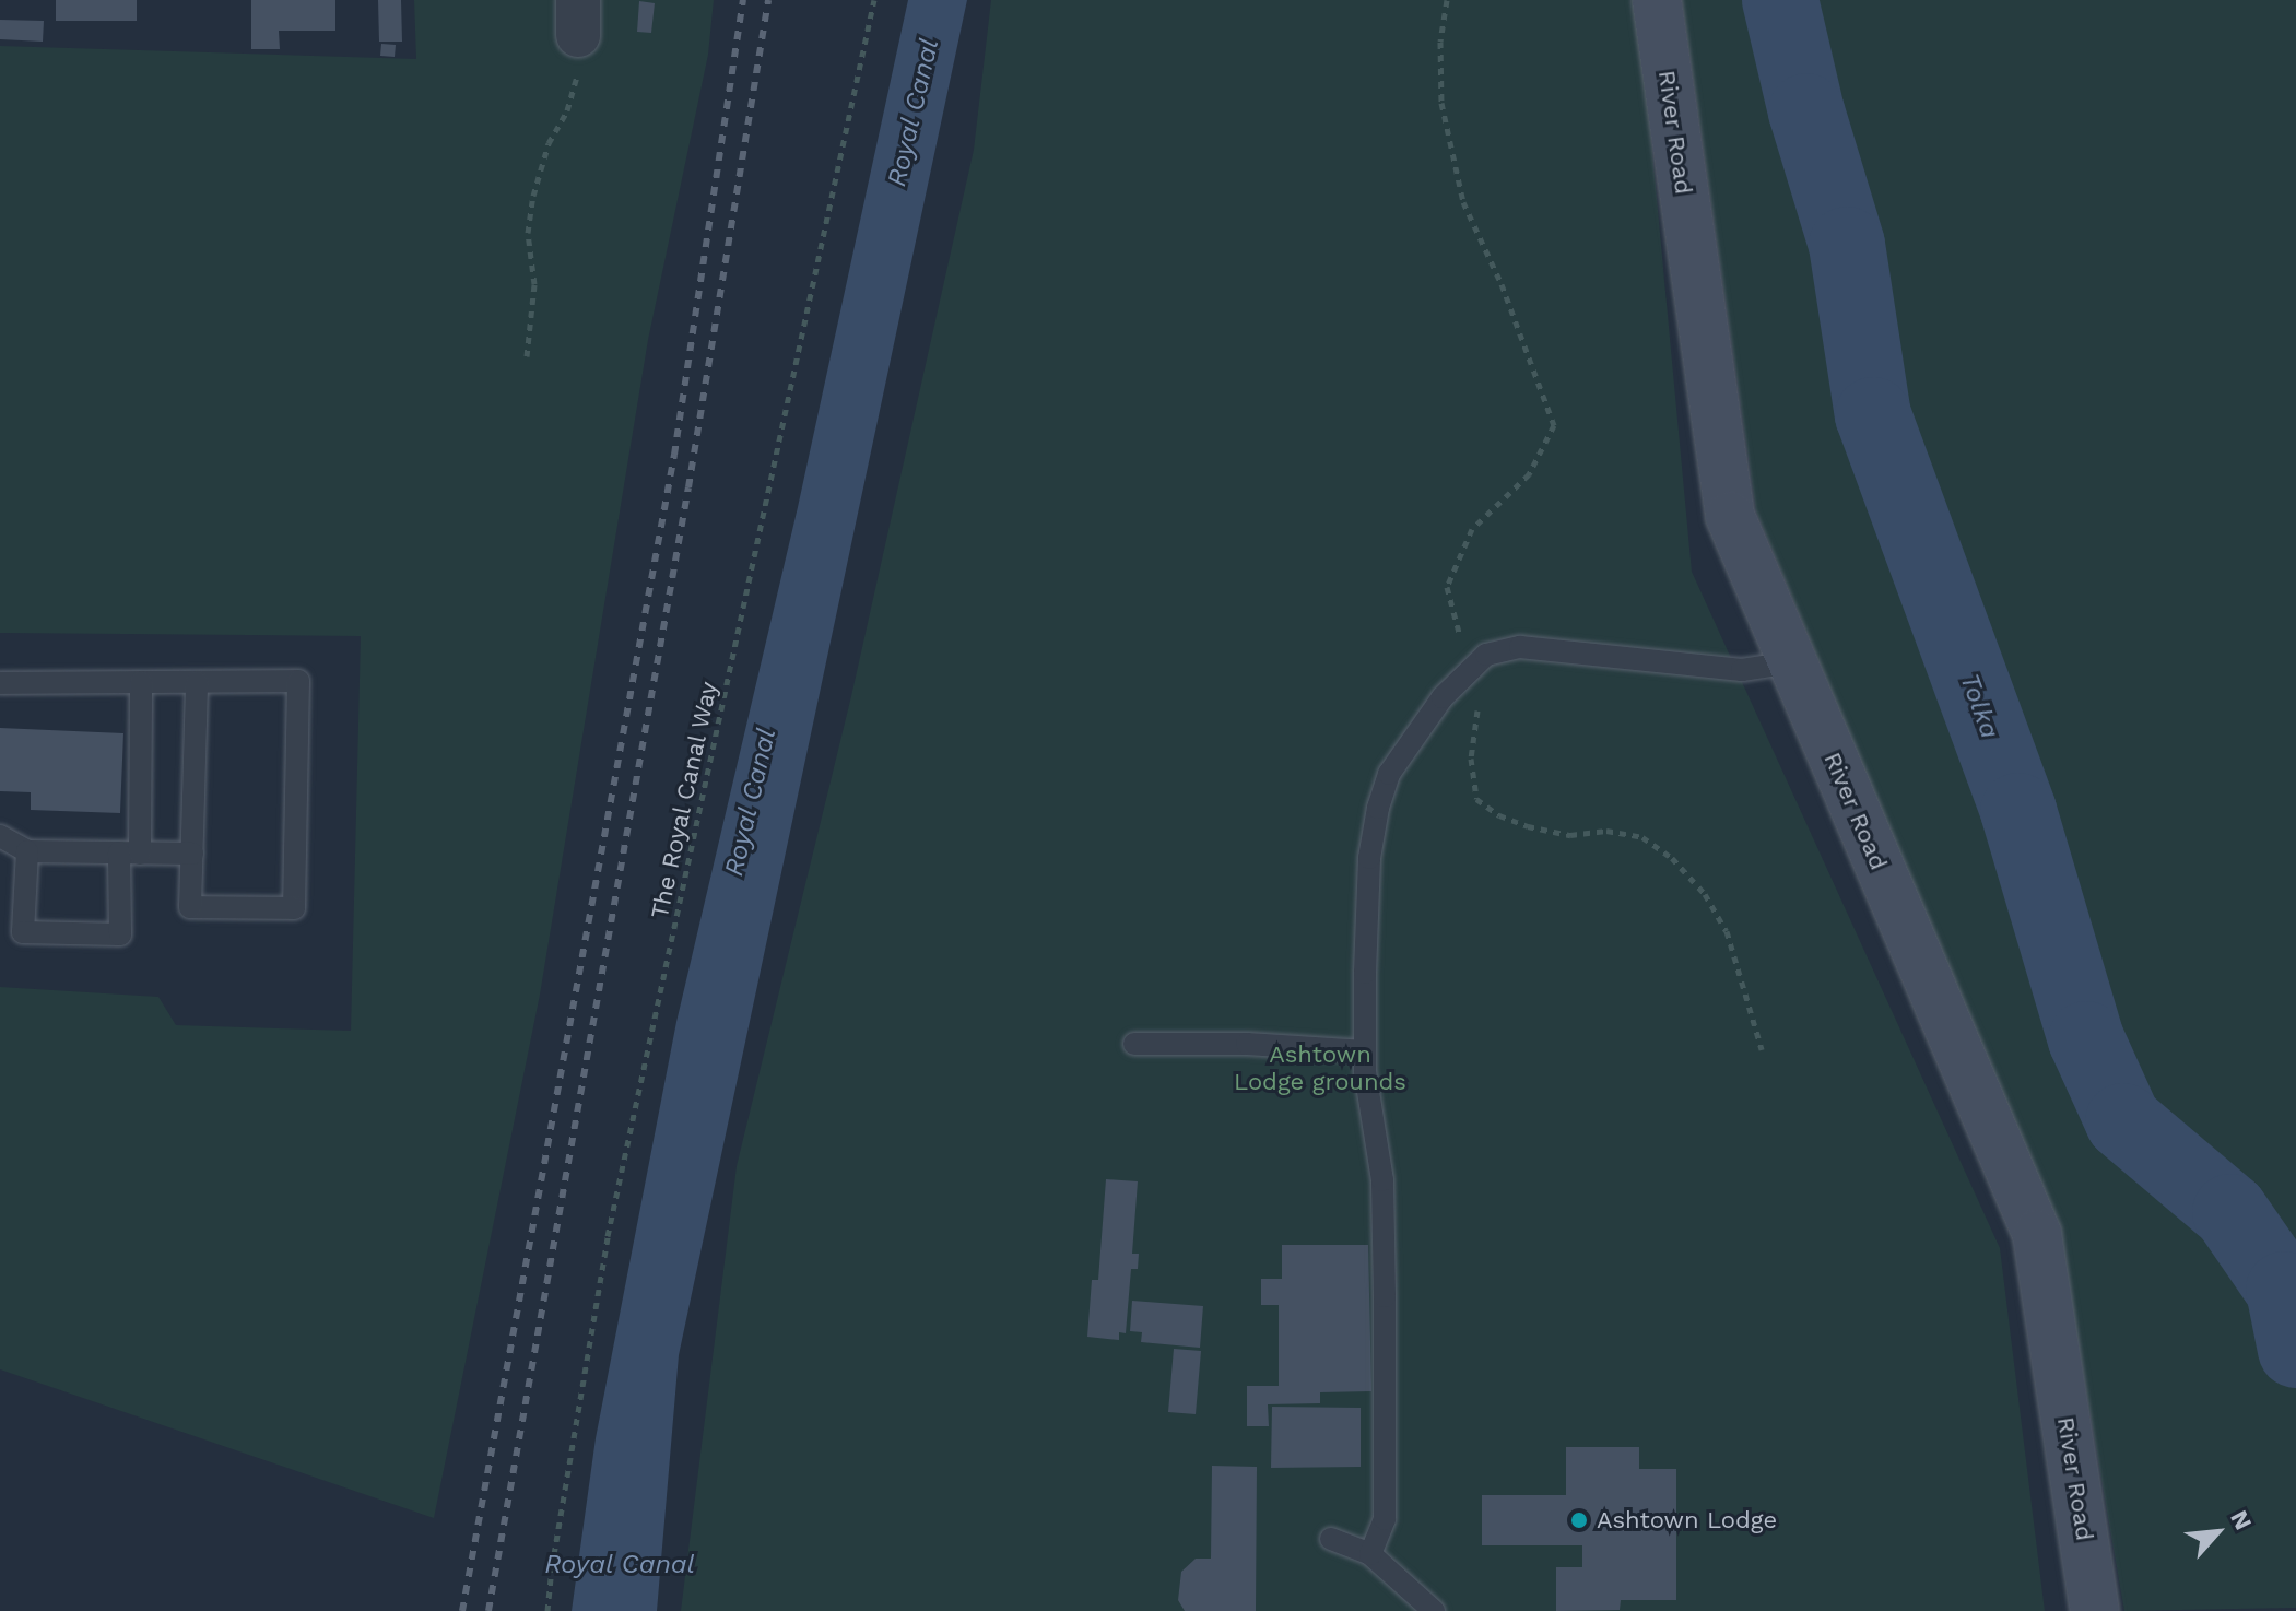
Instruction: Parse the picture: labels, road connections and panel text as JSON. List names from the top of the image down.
{
  "streets": {
    "main road": ["River Road"],
    "path": ["The Royal Canal Way"]
  },
  "water": ["Royal Canal", "Tolka"],
  "parks": ["Ashtown Lodge grounds"],
  "places": ["Ashtown Lodge"],
  "north": "top right"
}
